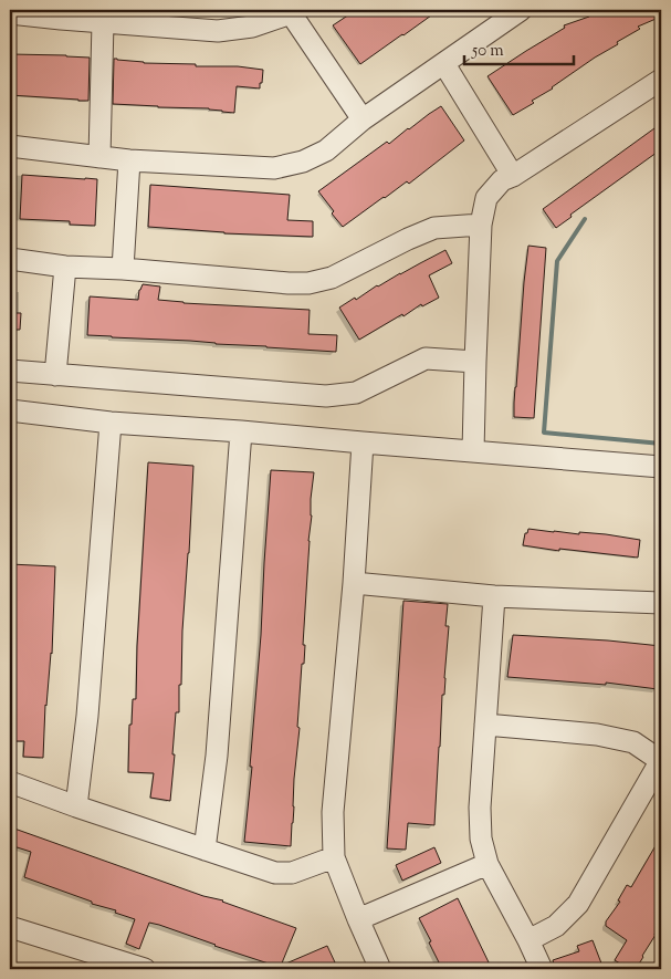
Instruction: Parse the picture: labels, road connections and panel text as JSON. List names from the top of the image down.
{
  "scale_bar": "50 m"
}
